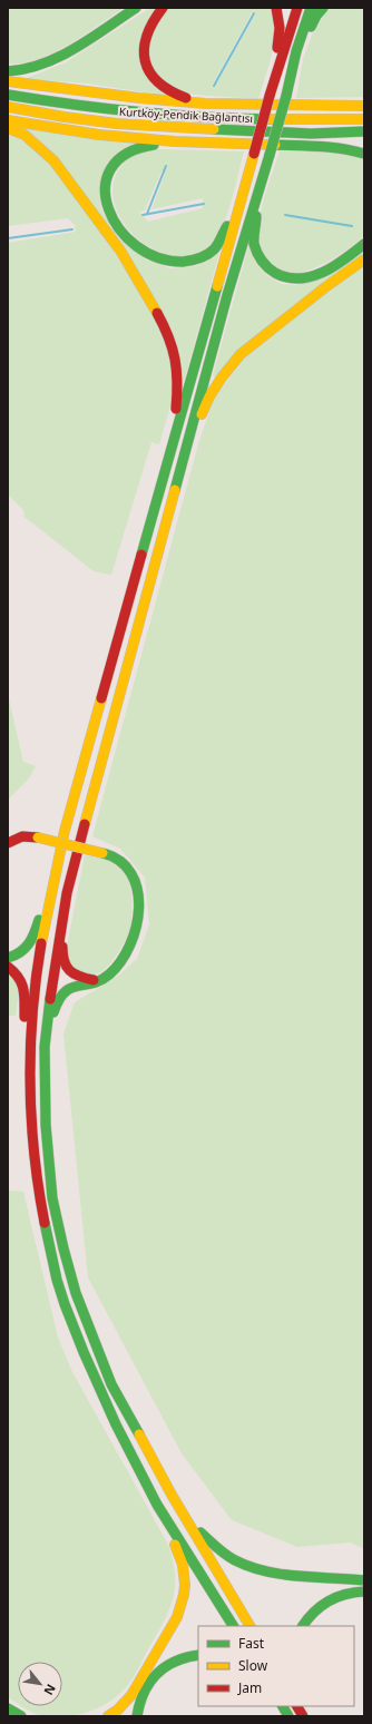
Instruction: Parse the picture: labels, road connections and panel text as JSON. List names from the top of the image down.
{
  "streets": {
    "highway": ["Kurtköy-Pendik Bağlantısı"]
  },
  "legend": ["Fast", "Slow", "Jam"],
  "north": "bottom right"
}
